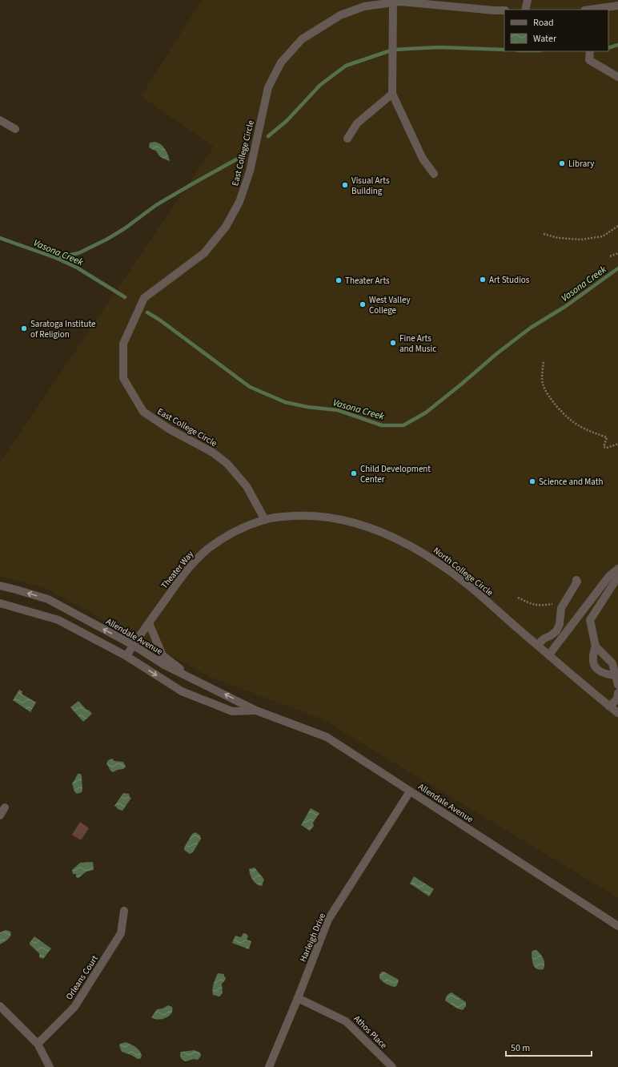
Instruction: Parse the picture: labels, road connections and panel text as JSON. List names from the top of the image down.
{
  "streets": {
    "street": [
      "East College Circle",
      "Theater Way",
      "North College Circle",
      "Allendale Avenue",
      "Harleigh Drive",
      "Orleans Court",
      "Athos Place"
    ]
  },
  "crossings": [
    ["East College Circle", "Theater Way"],
    ["East College Circle", "North College Circle"],
    ["Theater Way", "North College Circle"],
    ["Theater Way", "Allendale Avenue"],
    ["Allendale Avenue", "Harleigh Drive"],
    ["Harleigh Drive", "Athos Place"]
  ],
  "water": ["Vasona Creek"],
  "places": [
    "Library",
    "Visual Arts Building",
    "Art Studios",
    "Theater Arts",
    "West Valley College",
    "Saratoga Institute of Religion",
    "Fine Arts and Music",
    "Child Development Center",
    "Science and Math"
  ],
  "legend": ["Road", "Water"],
  "scale_bar": "50 m"
}
